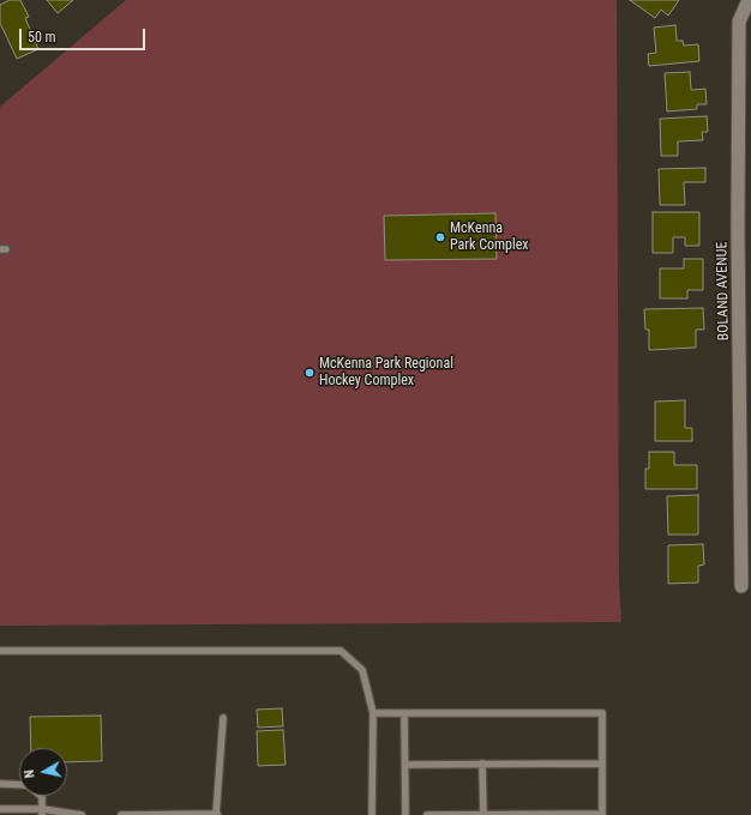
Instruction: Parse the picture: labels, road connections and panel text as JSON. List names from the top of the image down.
{
  "streets": {
    "street": ["BOLAND AVENUE"]
  },
  "places": ["McKenna Park Complex", "McKenna Park Regional Hockey Complex"],
  "scale_bar": "50 m",
  "north": "left"
}
